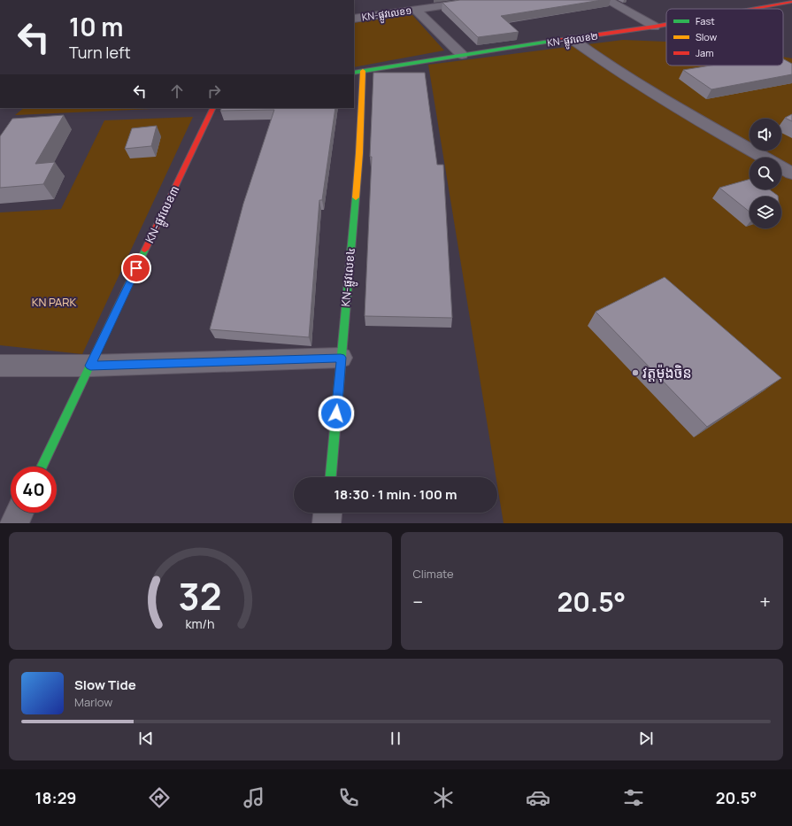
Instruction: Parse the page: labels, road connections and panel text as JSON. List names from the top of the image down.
{
  "streets": {
    "street": [
      "KN-ផ្លូវលេខ១",
      "KN-ផ្លូវលេខ២",
      "KN-ផ្លូវលេខ៣",
      "KN-ផ្លូវលេខ៤"
    ]
  },
  "crossings": [
    ["KN-ផ្លូវលេខ២", "KN-ផ្លូវលេខ៤"]
  ],
  "parks": ["KN PARK"],
  "places": ["វត្តម៉ុងចិន"],
  "legend": ["Fast", "Slow", "Jam"],
  "page": {
    "turn": ["10 m", "Turn left"],
    "limit": "40",
    "trip": "18:30 · 1 min · 100 m",
    "tile": "Climate",
    "heat": ["−", "20.5°", "+"],
    "song": ["Slow Tide", "Marlow"],
    "tabs": ["18:29", "20.5°"],
    "gauge": ["32", "km/h"]
  }
}
